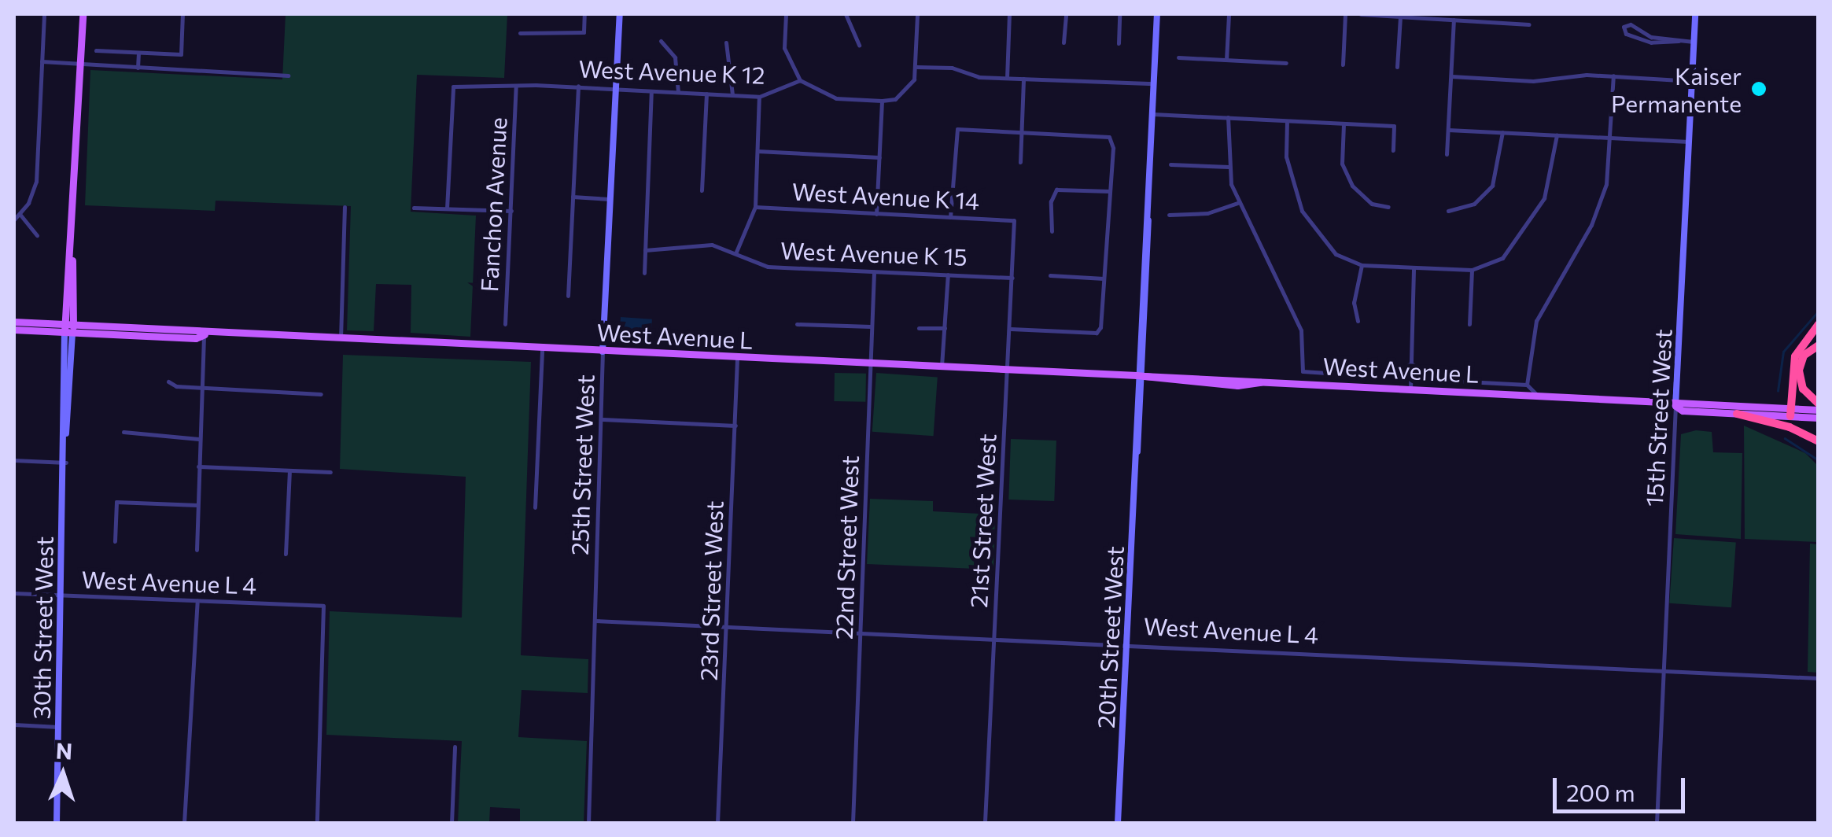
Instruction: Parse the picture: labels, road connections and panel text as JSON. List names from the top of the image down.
{
  "streets": {
    "main road": [
      "West Avenue L",
      "15th Street West",
      "25th Street West",
      "30th Street West",
      "20th Street West"
    ],
    "street": [
      "West Avenue K 12",
      "West Avenue K 14",
      "Fanchon Avenue",
      "West Avenue K 15",
      "21st Street West",
      "22nd Street West",
      "West Avenue L 4",
      "23rd Street West"
    ]
  },
  "crossings": [
    ["West Avenue K 12", "Fanchon Avenue"],
    ["West Avenue K 12", "25th Street West"],
    ["West Avenue K 14", "21st Street West"],
    ["West Avenue K 15", "21st Street West"],
    ["West Avenue K 15", "22nd Street West"],
    ["West Avenue L", "15th Street West"],
    ["West Avenue L", "25th Street West"],
    ["West Avenue L", "21st Street West"],
    ["West Avenue L", "22nd Street West"],
    ["West Avenue L", "23rd Street West"],
    ["West Avenue L", "30th Street West"],
    ["West Avenue L", "20th Street West"],
    ["15th Street West", "West Avenue L 4"],
    ["25th Street West", "West Avenue L 4"],
    ["21st Street West", "West Avenue L 4"],
    ["22nd Street West", "West Avenue L 4"],
    ["West Avenue L 4", "23rd Street West"],
    ["West Avenue L 4", "30th Street West"],
    ["West Avenue L 4", "20th Street West"]
  ],
  "places": ["Kaiser Permanente"],
  "scale_bar": "200 m",
  "north": "top"
}
